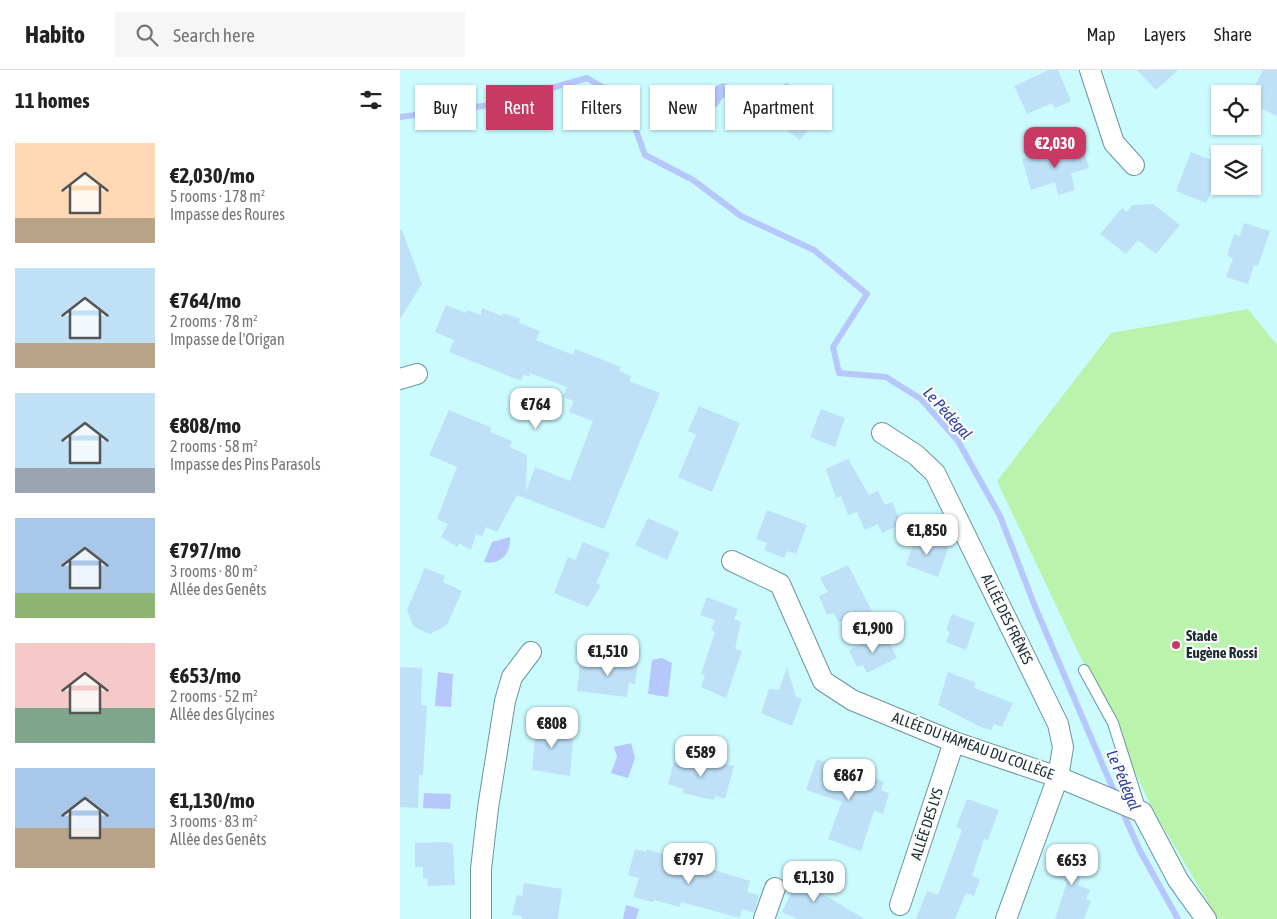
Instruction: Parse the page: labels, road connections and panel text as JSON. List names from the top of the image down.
{
  "streets": {
    "street": ["ALLÉE DES FRÊNES", "ALLÉE DU HAMEAU DU COLLÈGE", "ALLÉE DES LYS"]
  },
  "crossings": [
    ["ALLÉE DES FRÊNES", "ALLÉE DU HAMEAU DU COLLÈGE"],
    ["ALLÉE DU HAMEAU DU COLLÈGE", "ALLÉE DES LYS"]
  ],
  "water": ["Le Pédégal"],
  "places": ["Stade Eugène Rossi"],
  "page": {
    "header": "Habito",
    "search": "Search here",
    "nav": ["Map", "Layers", "Share"],
    "heading": "11 homes",
    "chip": [
      "Buy",
      "Rent",
      "Filters",
      "New",
      "Apartment"
    ],
    "price": [
      "€2,030",
      "€764",
      "€1,850",
      "€1,900",
      "€1,510",
      "€808",
      "€589",
      "€867",
      "€797",
      "€653",
      "€1,130"
    ],
    "list": [
      {
        "name": "€2,030/mo",
        "note": "5 rooms · 178 m² · Impasse des Roures"
      },
      {
        "name": "€764/mo",
        "note": "2 rooms · 78 m² · Impasse de l'Origan"
      },
      {
        "name": "€808/mo",
        "note": "2 rooms · 58 m² · Impasse des Pins Parasols"
      },
      {
        "name": "€797/mo",
        "note": "3 rooms · 80 m² · Allée des Genêts"
      },
      {
        "name": "€653/mo",
        "note": "2 rooms · 52 m² · Allée des Glycines"
      },
      {
        "name": "€1,130/mo",
        "note": "3 rooms · 83 m² · Allée des Genêts"
      }
    ]
  }
}
